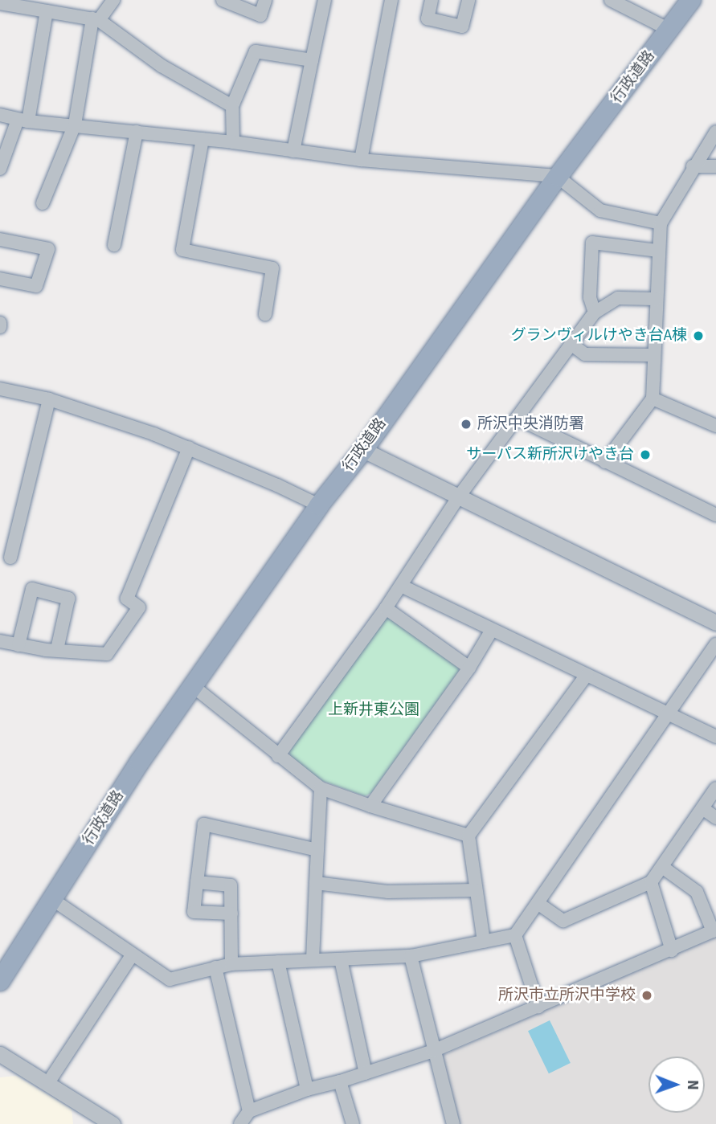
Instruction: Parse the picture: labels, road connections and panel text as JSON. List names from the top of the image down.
{
  "streets": {
    "highway": ["行政道路"]
  },
  "parks": ["上新井東公園"],
  "places": [
    "グランヴィルけやき台A棟",
    "所沢中央消防署",
    "サーパス新所沢けやき台",
    "所沢市立所沢中学校"
  ],
  "north": "right"
}
